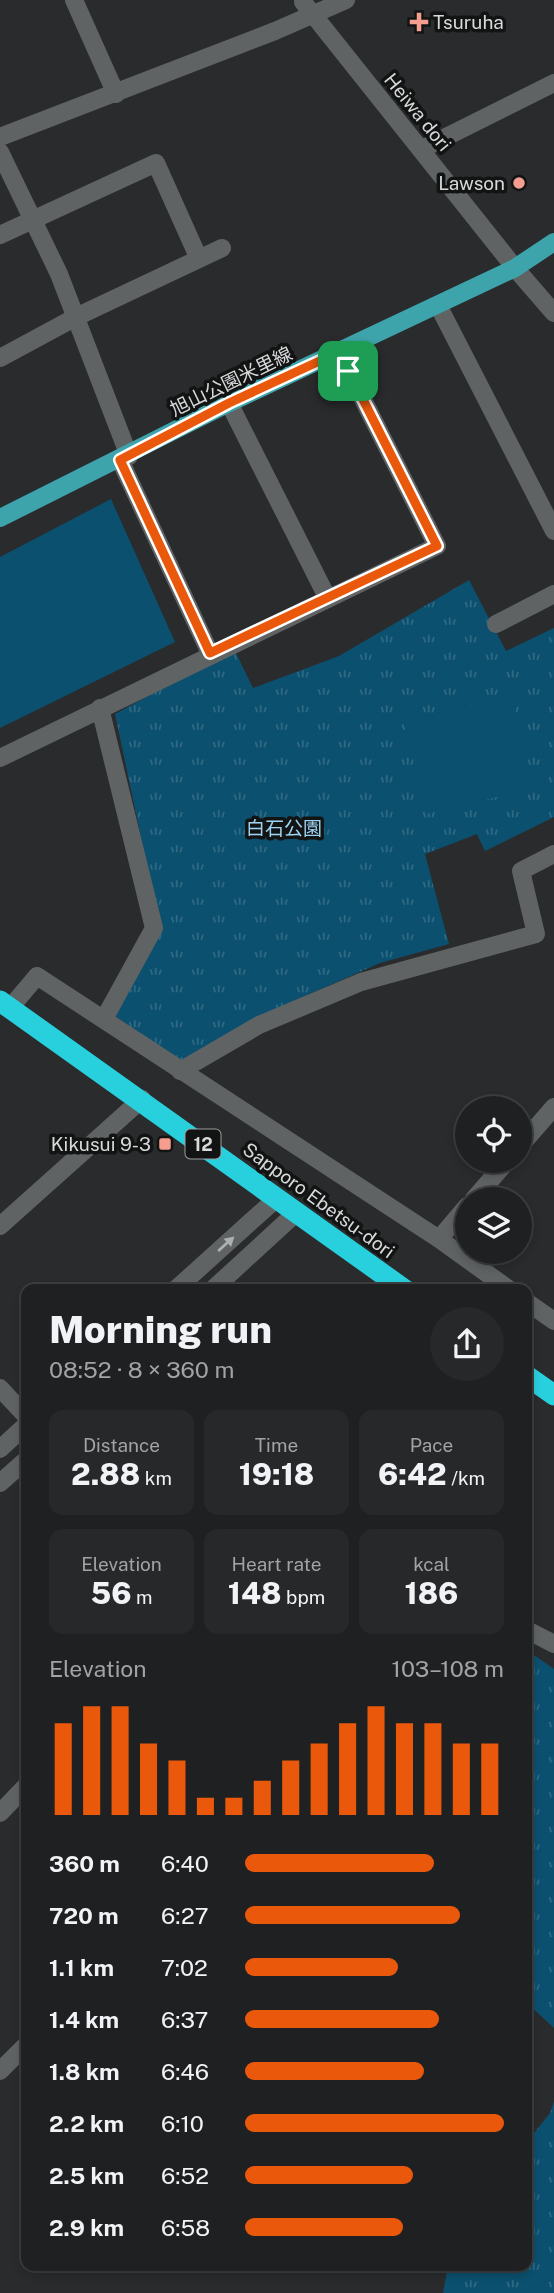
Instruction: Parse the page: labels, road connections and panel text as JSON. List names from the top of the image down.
{
  "streets": {
    "highway": ["12", "Sapporo Ebetsu-dori"],
    "main road": ["旭山公園米里線"],
    "street": ["Heiwa dori"]
  },
  "crossings": [
    ["Heiwa dori", "旭山公園米里線"]
  ],
  "parks": ["白石公園"],
  "places": {
    "health": ["Tsuruha"],
    "other": ["Lawson"],
    "transit": ["Kikusui 9-3"]
  },
  "page": {
    "heading": ["Morning run", "08:52 · 8 × 360 m"],
    "stats": [
      ["Distance", "2.88 km"],
      ["Time", "19:18"],
      ["Pace", "6:42 /km"],
      ["Elevation", "56 m"],
      ["Heart rate", "148 bpm"],
      ["kcal", "186"]
    ],
    "chart": ["Elevation", "103–108 m"],
    "list": [
      {
        "name": "360 m",
        "note": "6:40"
      },
      {
        "name": "720 m",
        "note": "6:27"
      },
      {
        "name": "1.1 km",
        "note": "7:02"
      },
      {
        "name": "1.4 km",
        "note": "6:37"
      },
      {
        "name": "1.8 km",
        "note": "6:46"
      },
      {
        "name": "2.2 km",
        "note": "6:10"
      },
      {
        "name": "2.5 km",
        "note": "6:52"
      },
      {
        "name": "2.9 km",
        "note": "6:58"
      }
    ]
  }
}
